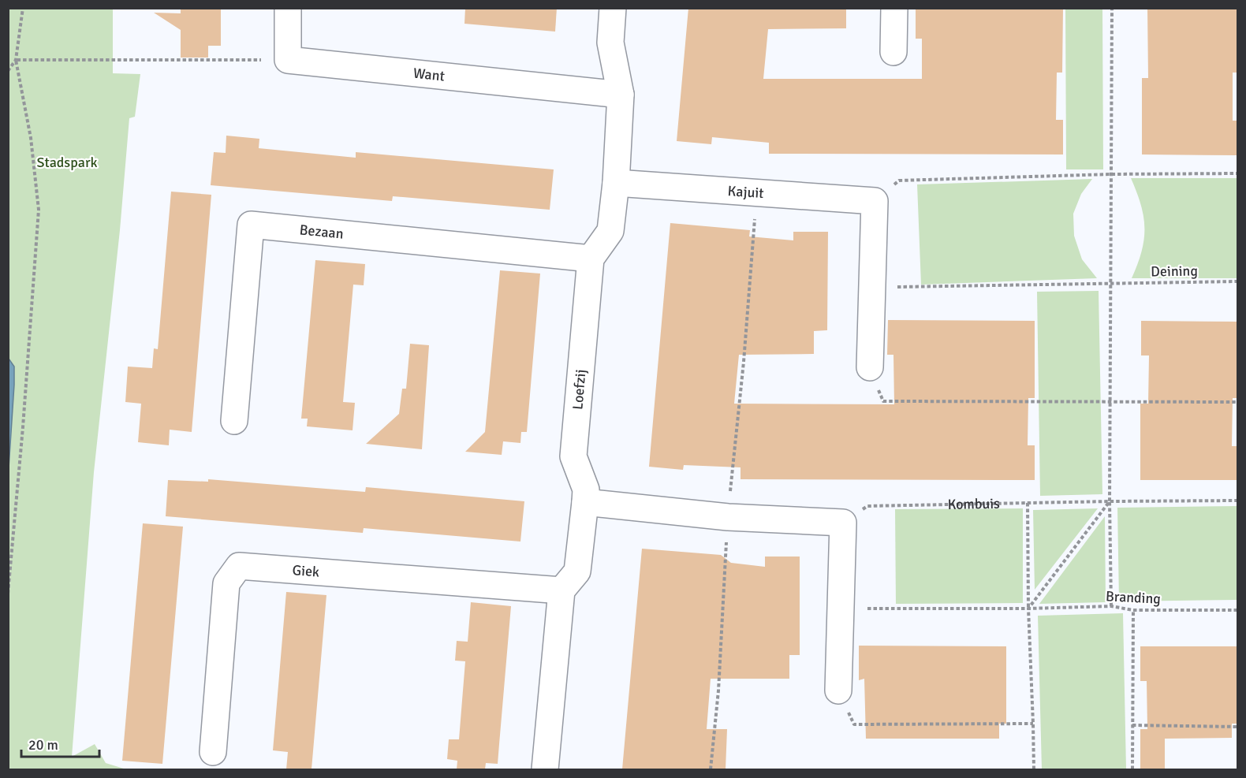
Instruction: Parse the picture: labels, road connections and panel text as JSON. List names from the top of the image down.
{
  "streets": {
    "street": [
      "Want",
      "Kajuit",
      "Bezaan",
      "Loefzij",
      "Giek"
    ],
    "path": ["Deining", "Kombuis", "Branding"]
  },
  "crossings": [
    ["Want", "Loefzij"],
    ["Kajuit", "Loefzij"],
    ["Bezaan", "Loefzij"],
    ["Loefzij", "Giek"]
  ],
  "parks": ["Stadspark"],
  "scale_bar": "20 m"
}
